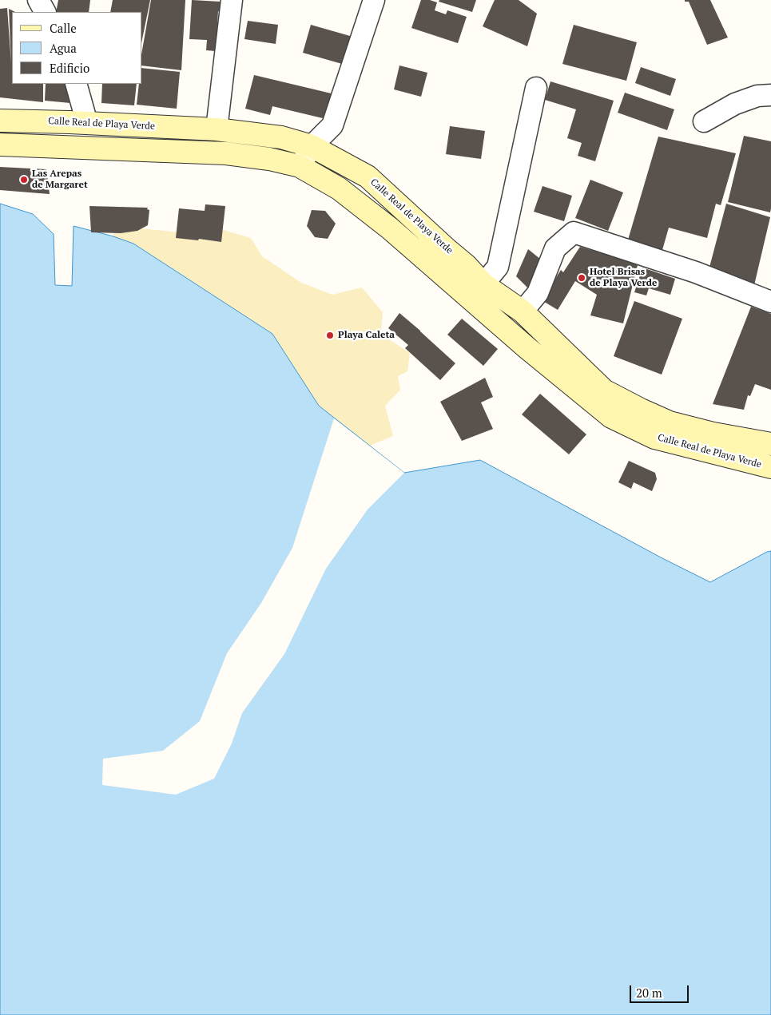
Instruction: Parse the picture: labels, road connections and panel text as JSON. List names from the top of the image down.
{
  "streets": {
    "street": ["Calle Real de Playa Verde"]
  },
  "places": ["Las Arepas de Margaret", "Hotel Brisas de Playa Verde", "Playa Caleta"],
  "legend": ["Calle", "Agua", "Edificio"],
  "scale_bar": "20 m"
}
